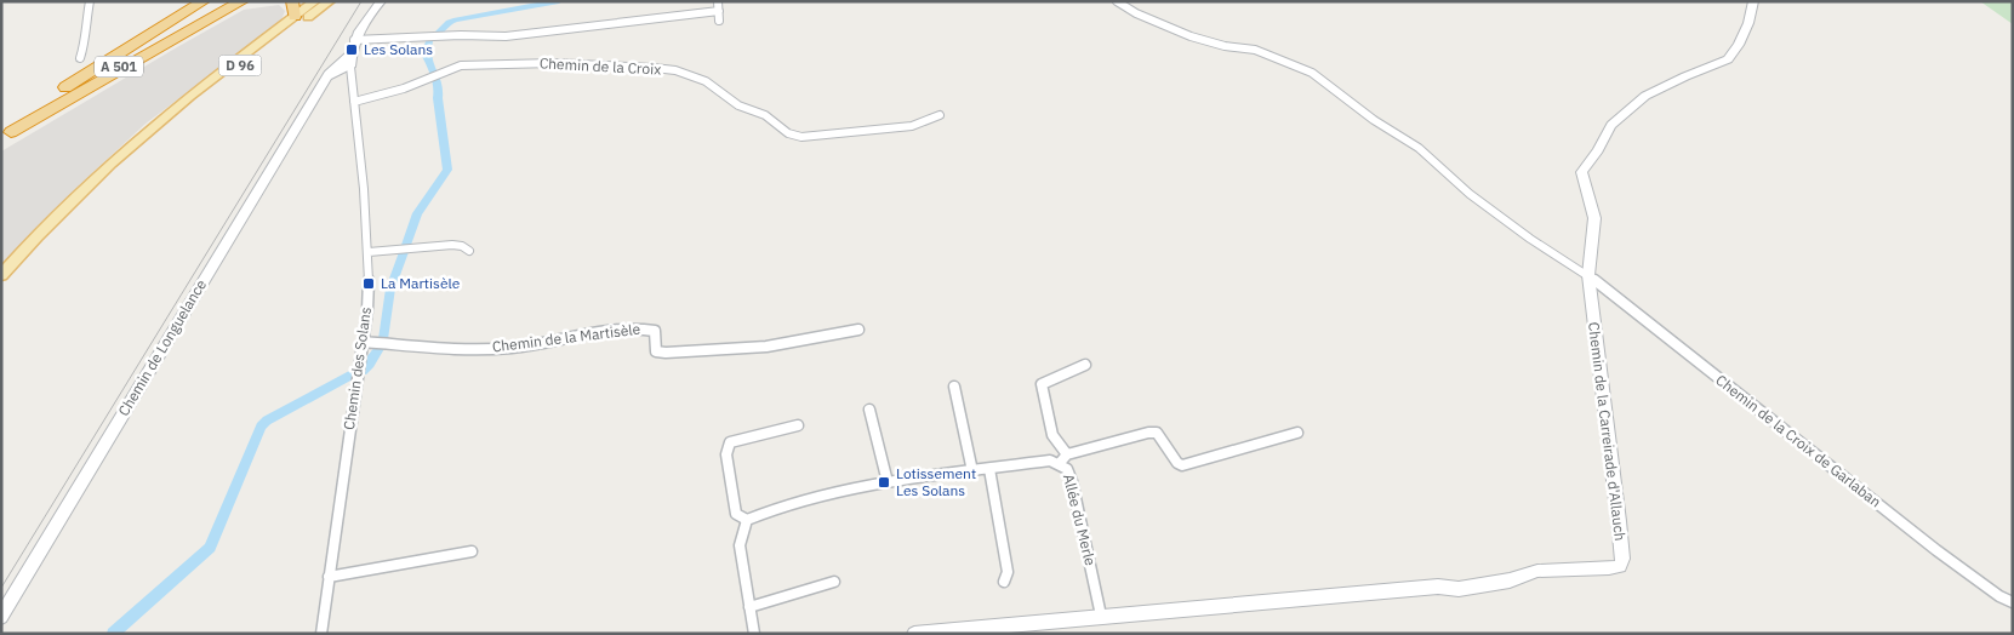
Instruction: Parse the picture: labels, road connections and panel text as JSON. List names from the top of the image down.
{
  "streets": {
    "highway": ["A 501"],
    "main road": ["D 96"],
    "street": [
      "Chemin de la Croix",
      "Chemin de la Martisèle",
      "Chemin de Longuelance",
      "Chemin des Solans",
      "Chemin de la Carreirade d'Allauch",
      "Chemin de la Croix de Garlaban",
      "Allée du Merle"
    ]
  },
  "crossings": [
    ["Chemin de la Croix", "Chemin des Solans"],
    ["Chemin de la Martisèle", "Chemin des Solans"],
    ["Chemin de la Carreirade d'Allauch", "Chemin de la Croix de Garlaban"],
    ["Chemin de la Carreirade d'Allauch", "Allée du Merle"]
  ],
  "places": {
    "transit": ["Les Solans", "La Martisèle", "Lotissement Les Solans"]
  }
}
